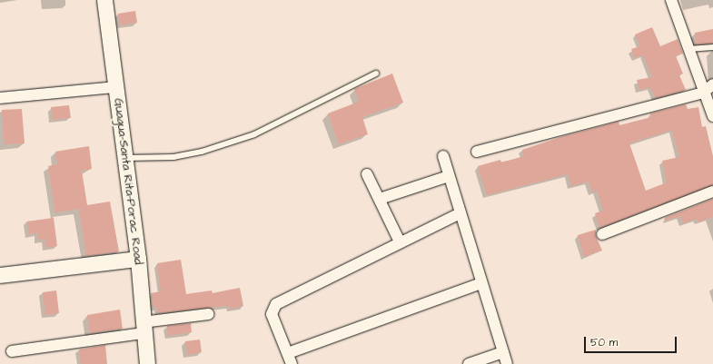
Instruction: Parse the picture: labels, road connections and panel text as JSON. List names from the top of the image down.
{
  "streets": {
    "main road": ["Guagua-Santa Rita-Porac Road"]
  },
  "scale_bar": "50 m"
}
